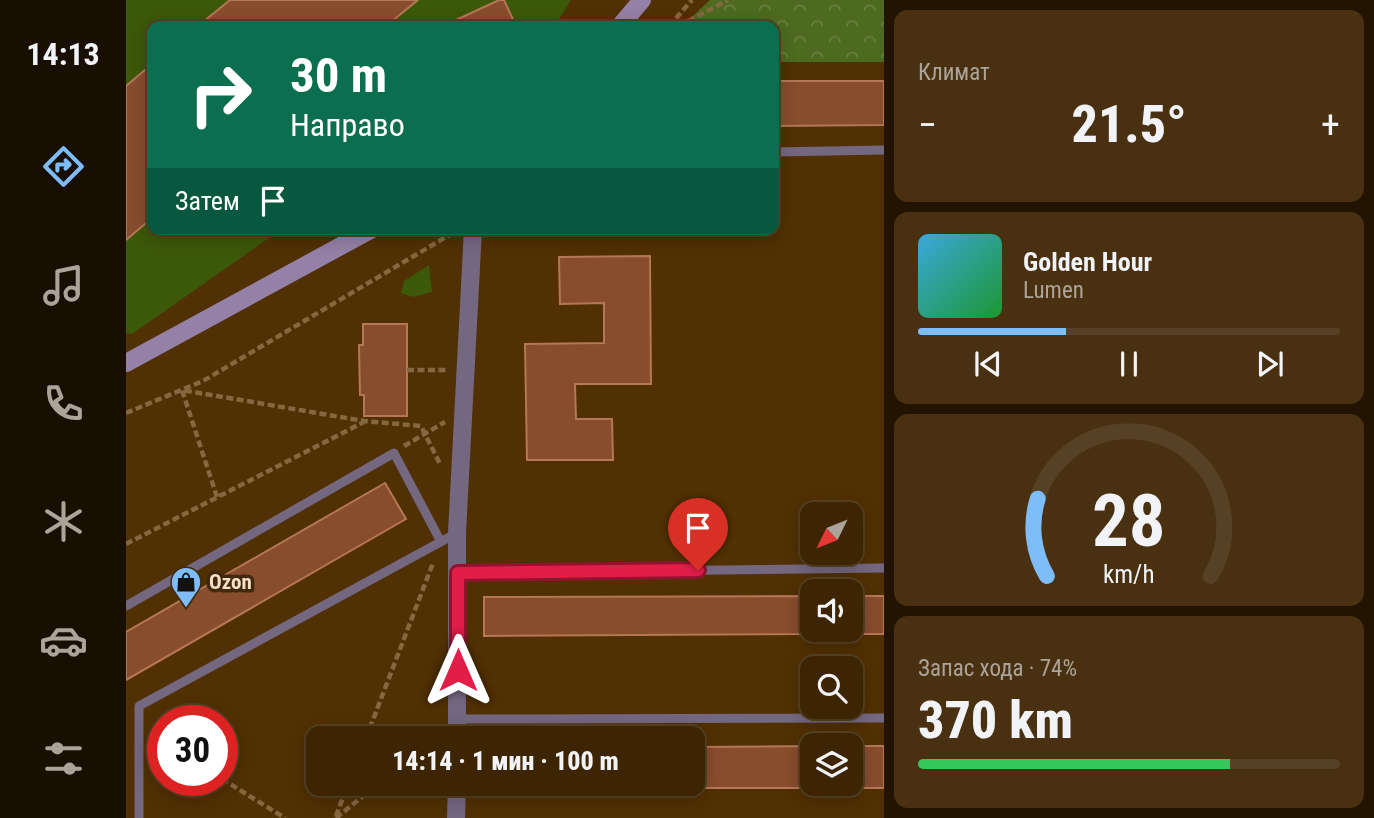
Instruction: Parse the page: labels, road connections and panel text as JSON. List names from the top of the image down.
{
  "places": {
    "shop": ["Ozon"]
  },
  "north": "bottom left",
  "page": {
    "tabs": "14:13",
    "tile": [
      "Климат",
      ["Запас хода · 74%", "370 km"]
    ],
    "turn": ["30 m", "Направо"],
    "heat": ["−", "21.5°", "+"],
    "then": "Затем",
    "song": ["Golden Hour", "Lumen"],
    "limit": "30",
    "trip": "14:14 · 1 мин · 100 m",
    "gauge": ["28", "km/h"]
  }
}
